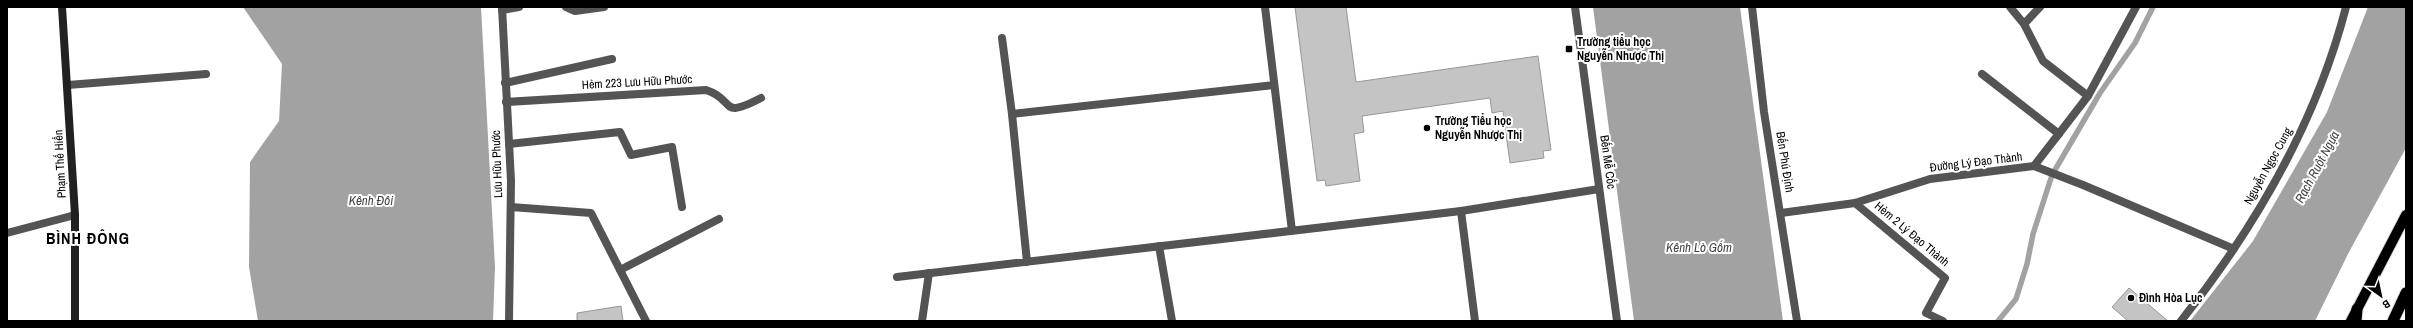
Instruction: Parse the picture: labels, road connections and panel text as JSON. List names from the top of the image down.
{
  "streets": {
    "main road": ["Phạm Thế Hiển"],
    "street": [
      "Hẻm 223 Lưu Hữu Phước",
      "Bến Mễ Cốc",
      "Bến Phú Định",
      "Đường Lý Đạo Thành",
      "Lưu Hữu Phước",
      "Nguyễn Ngọc Cung",
      "Hẻm 2 Lý Đạo Thành"
    ]
  },
  "crossings": [
    ["Hẻm 223 Lưu Hữu Phước", "Lưu Hữu Phước"],
    ["Bến Phú Định", "Đường Lý Đạo Thành"],
    ["Đường Lý Đạo Thành", "Nguyễn Ngọc Cung"],
    ["Đường Lý Đạo Thành", "Hẻm 2 Lý Đạo Thành"]
  ],
  "districts": ["BÌNH ĐÔNG"],
  "water": ["Rạch Ruột Ngựa", "Kênh Đôi", "Kênh Lò Gốm"],
  "places": {
    "transit": ["Trường tiểu học Nguyễn Nhược Thị"],
    "other": ["Trường Tiểu học Nguyễn Nhược Thị", "Đình Hòa Lục"]
  },
  "north": "bottom right"
}
